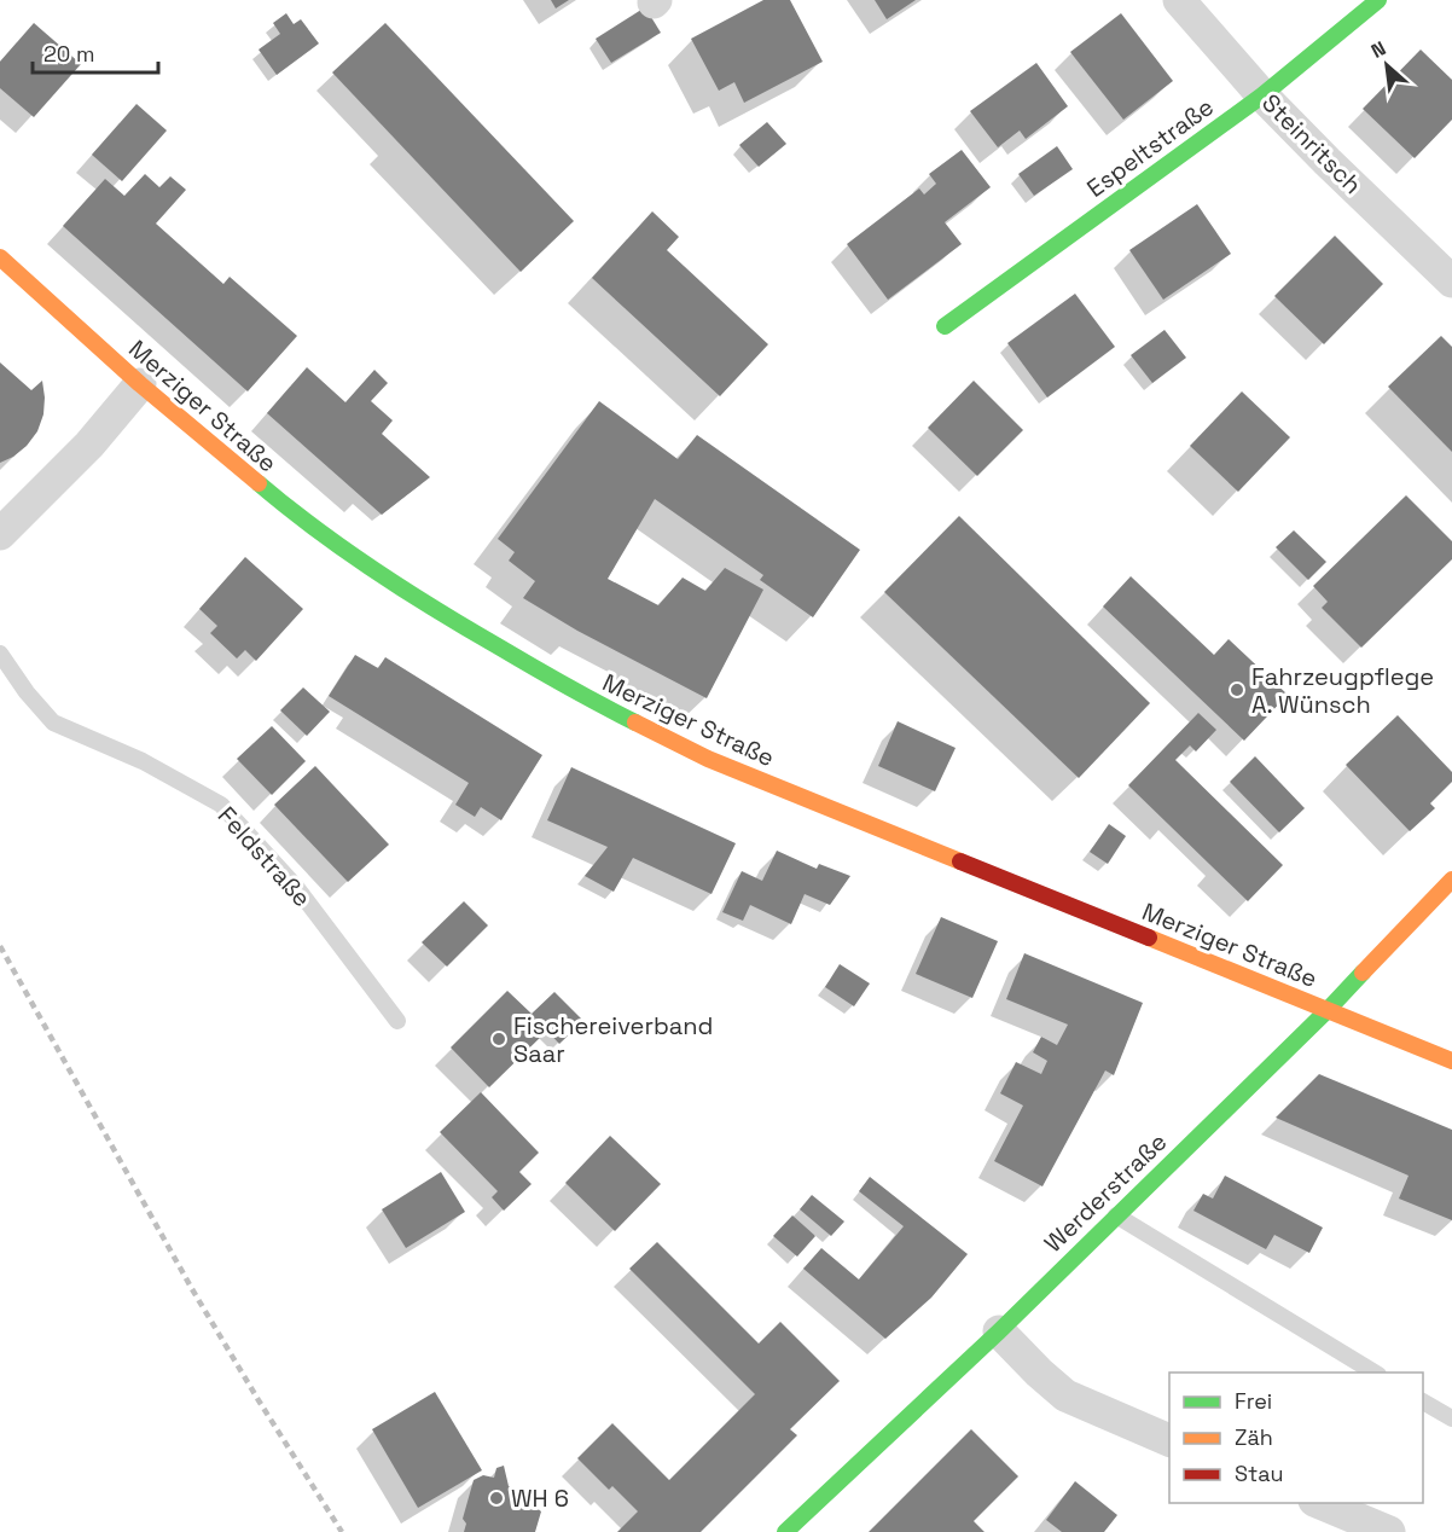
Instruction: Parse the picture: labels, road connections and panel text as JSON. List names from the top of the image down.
{
  "streets": {
    "main road": ["Espeltstraße", "Merziger Straße", "Werderstraße"],
    "street": ["Steinritsch"],
    "lane": ["Feldstraße"]
  },
  "crossings": [
    ["Steinritsch", "Espeltstraße"],
    ["Merziger Straße", "Werderstraße"]
  ],
  "places": ["Fahrzeugpflege A. Wünsch", "Fischereiverband Saar", "WH 6"],
  "legend": ["Frei", "Zäh", "Stau"],
  "scale_bar": "20 m",
  "north": "top left"
}
